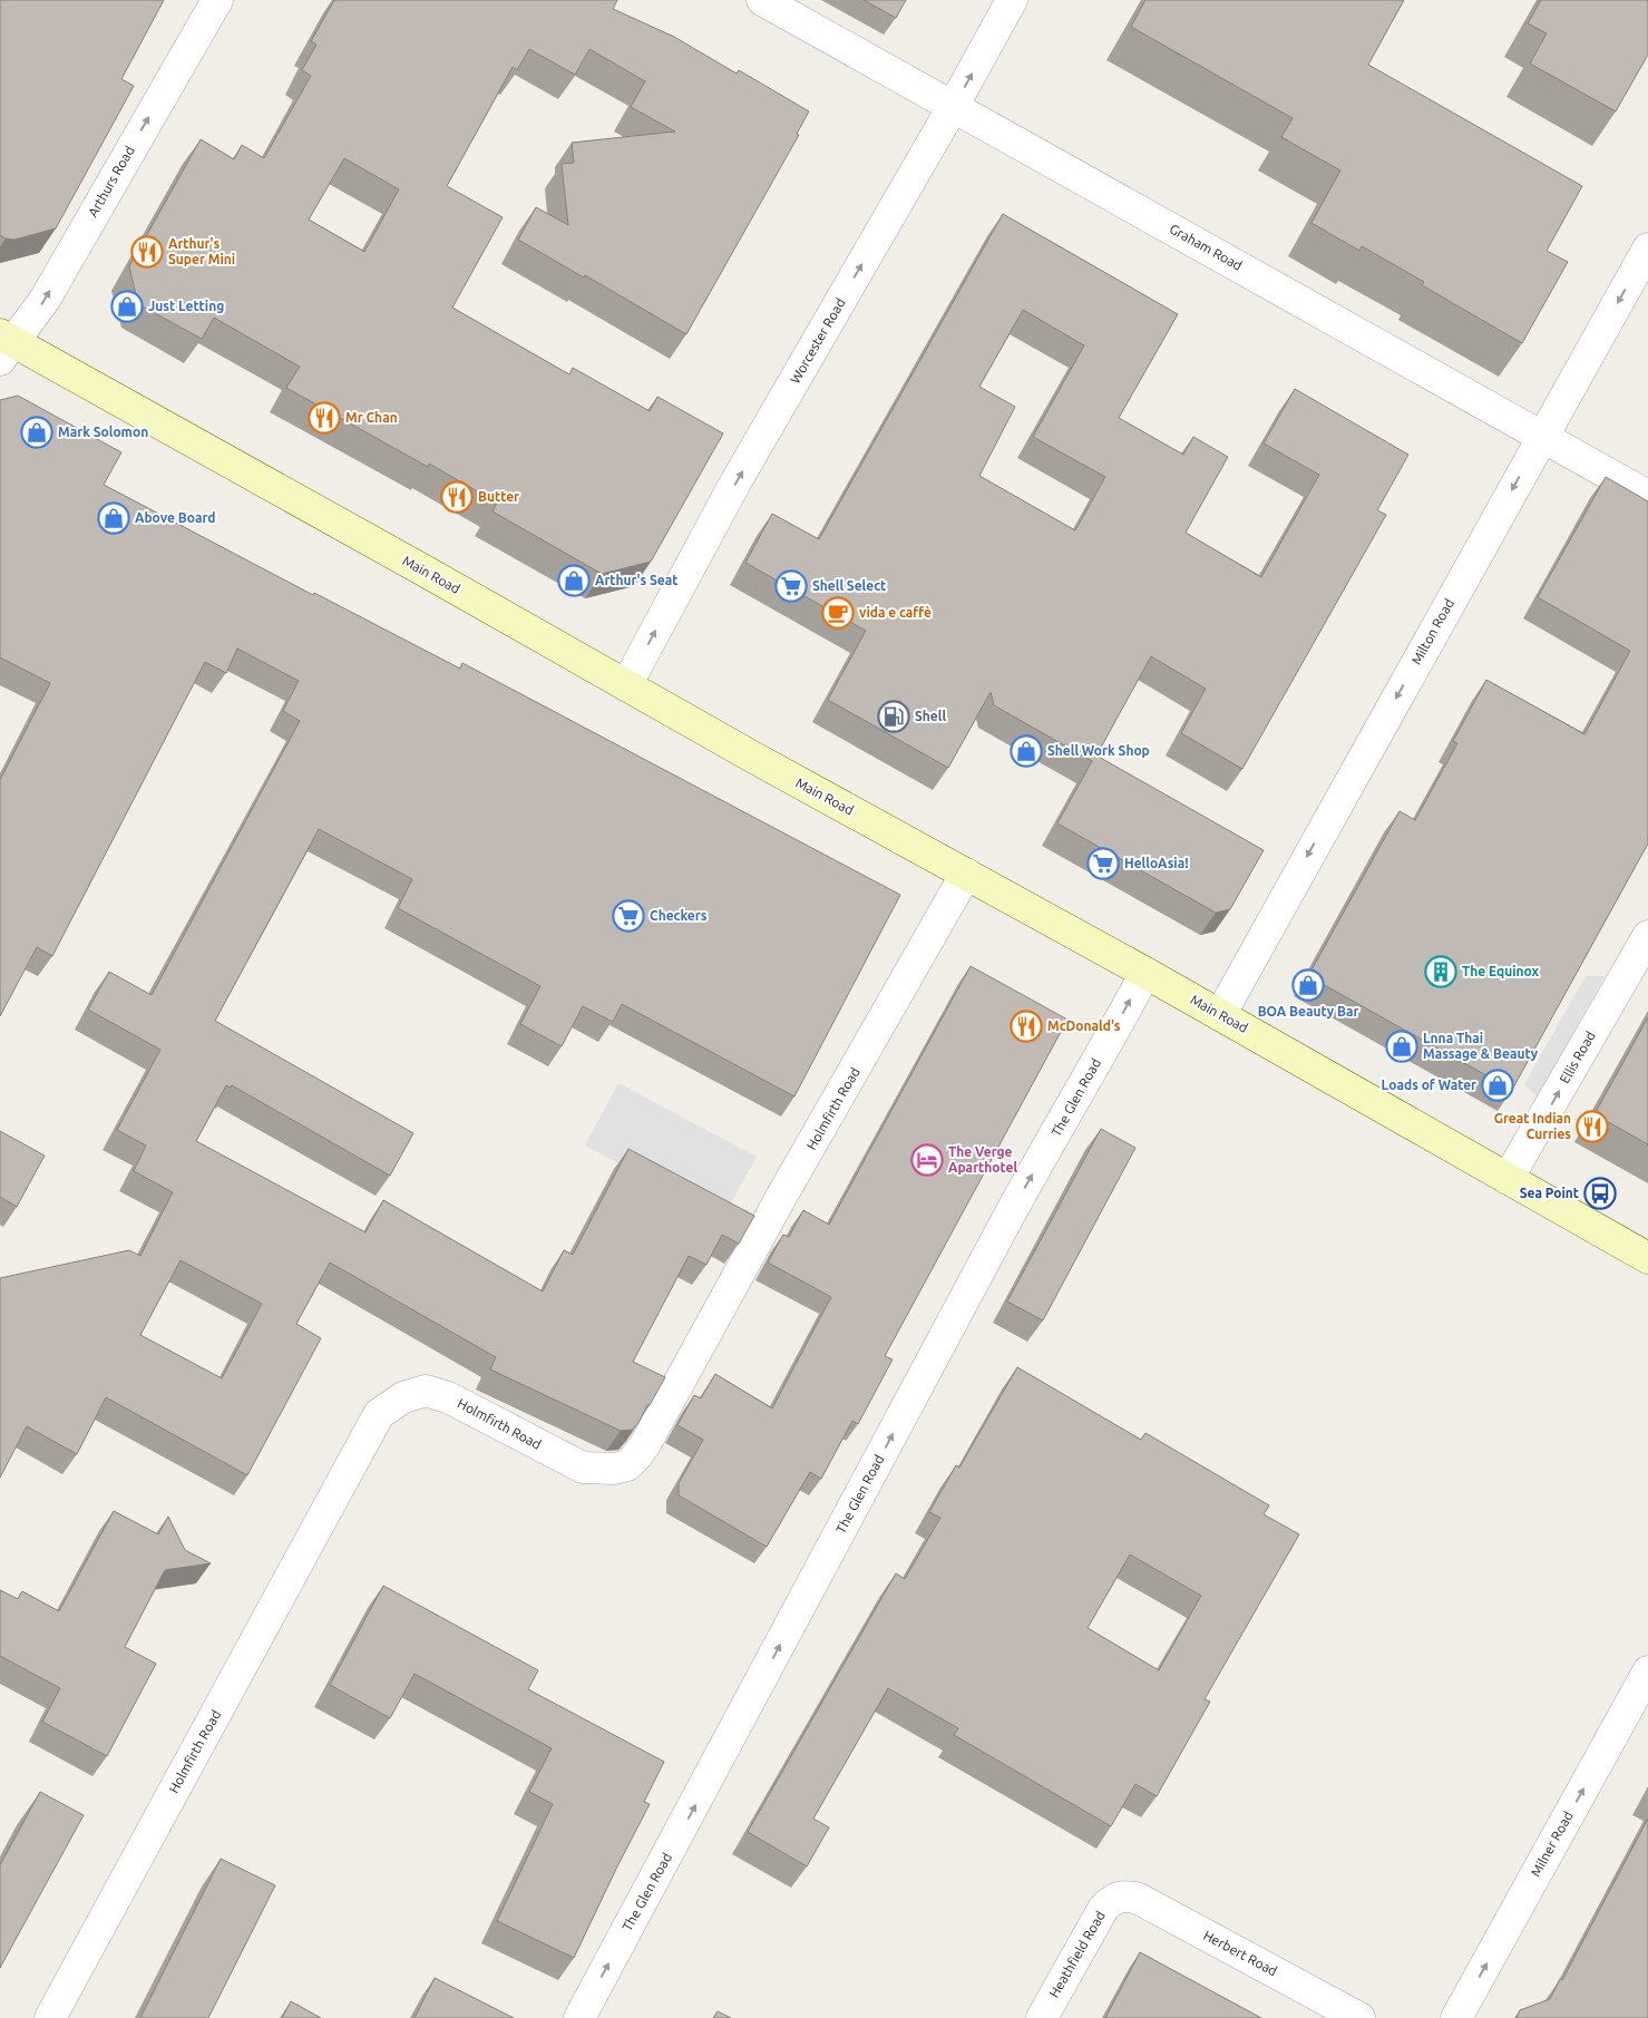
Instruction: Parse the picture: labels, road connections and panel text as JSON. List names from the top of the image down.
{
  "streets": {
    "main road": ["Main Road"],
    "street": [
      "Arthurs Road",
      "Graham Road",
      "Worcester Road",
      "Milton Road",
      "Ellis Road",
      "The Glen Road",
      "Holmfirth Road",
      "Milner Road",
      "Herbert Road",
      "Heathfield Road"
    ]
  },
  "crossings": [
    ["Arthurs Road", "Main Road"],
    ["Graham Road", "Worcester Road"],
    ["Graham Road", "Milton Road"],
    ["Worcester Road", "Main Road"],
    ["Main Road", "Milton Road"],
    ["Main Road", "Ellis Road"],
    ["Main Road", "The Glen Road"],
    ["Main Road", "Holmfirth Road"],
    ["Herbert Road", "Heathfield Road"]
  ],
  "one_way": [
    "Arthurs Road",
    "Worcester Road",
    "Milton Road",
    "Ellis Road",
    "The Glen Road",
    "Milner Road"
  ],
  "places": {
    "restaurant": [
      "Arthur's Super Mini",
      "Mr Chan",
      "Butter",
      "McDonald's",
      "Great Indian Curries"
    ],
    "shop": [
      "Just Letting",
      "Mark Solomon",
      "Above Board",
      "Arthur's Seat",
      "Shell Work Shop",
      "BOA Beauty Bar",
      "Lnna Thai Massage & Beauty",
      "Loads of Water"
    ],
    "supermarket": ["Shell Select", "HelloAsia!", "Checkers"],
    "cafe": ["vida e caffè"],
    "fuel station": ["Shell"],
    "building": ["The Equinox"],
    "hotel": ["The Verge Aparthotel"],
    "bus stop": ["Sea Point"]
  }
}
